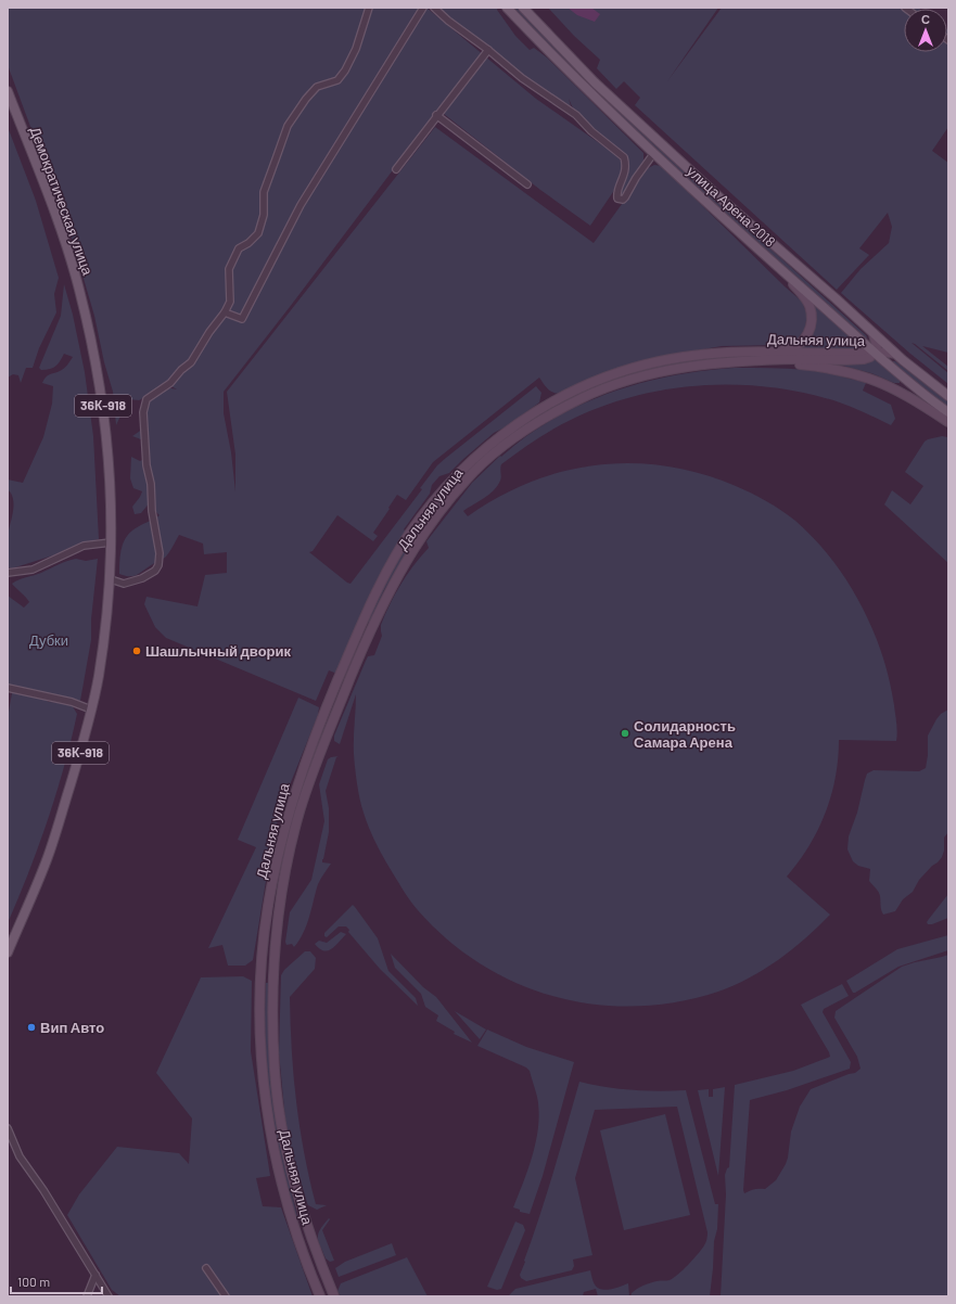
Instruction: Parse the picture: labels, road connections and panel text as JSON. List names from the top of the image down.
{
  "streets": {
    "main road": [
      "Демократическая улица",
      "улица Арена 2018",
      "Дальняя улица",
      "36К-918"
    ]
  },
  "crossings": [
    ["улица Арена 2018", "Дальняя улица"]
  ],
  "parks": ["Дубки"],
  "places": ["Шашлычный дворик", "Солидарность Самара Арена", "Вип Авто"],
  "scale_bar": "100 m",
  "north": "top"
}
